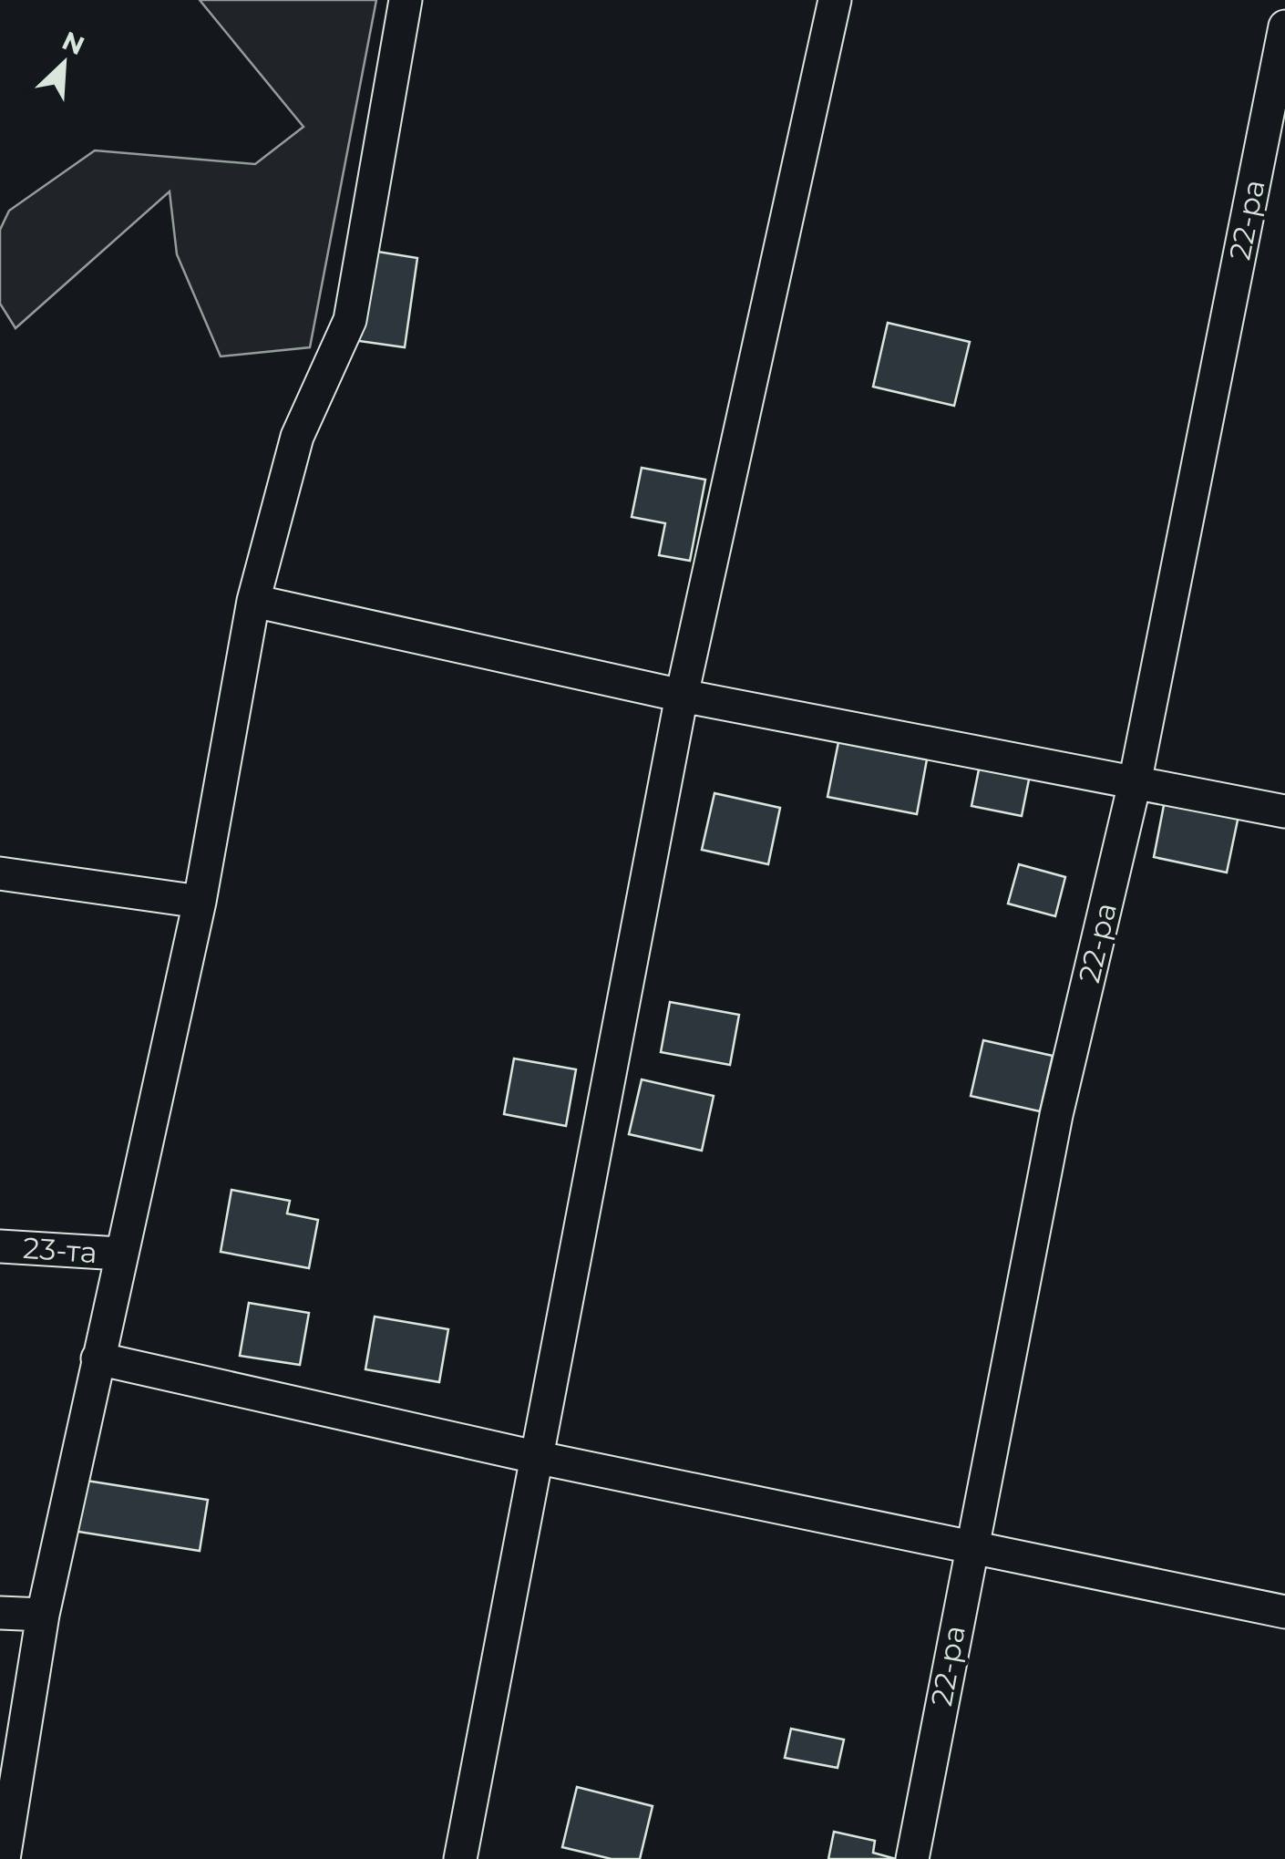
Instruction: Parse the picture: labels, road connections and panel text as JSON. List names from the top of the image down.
{
  "streets": {
    "street": ["22-ра", "23-та"]
  },
  "north": "top right"
}
